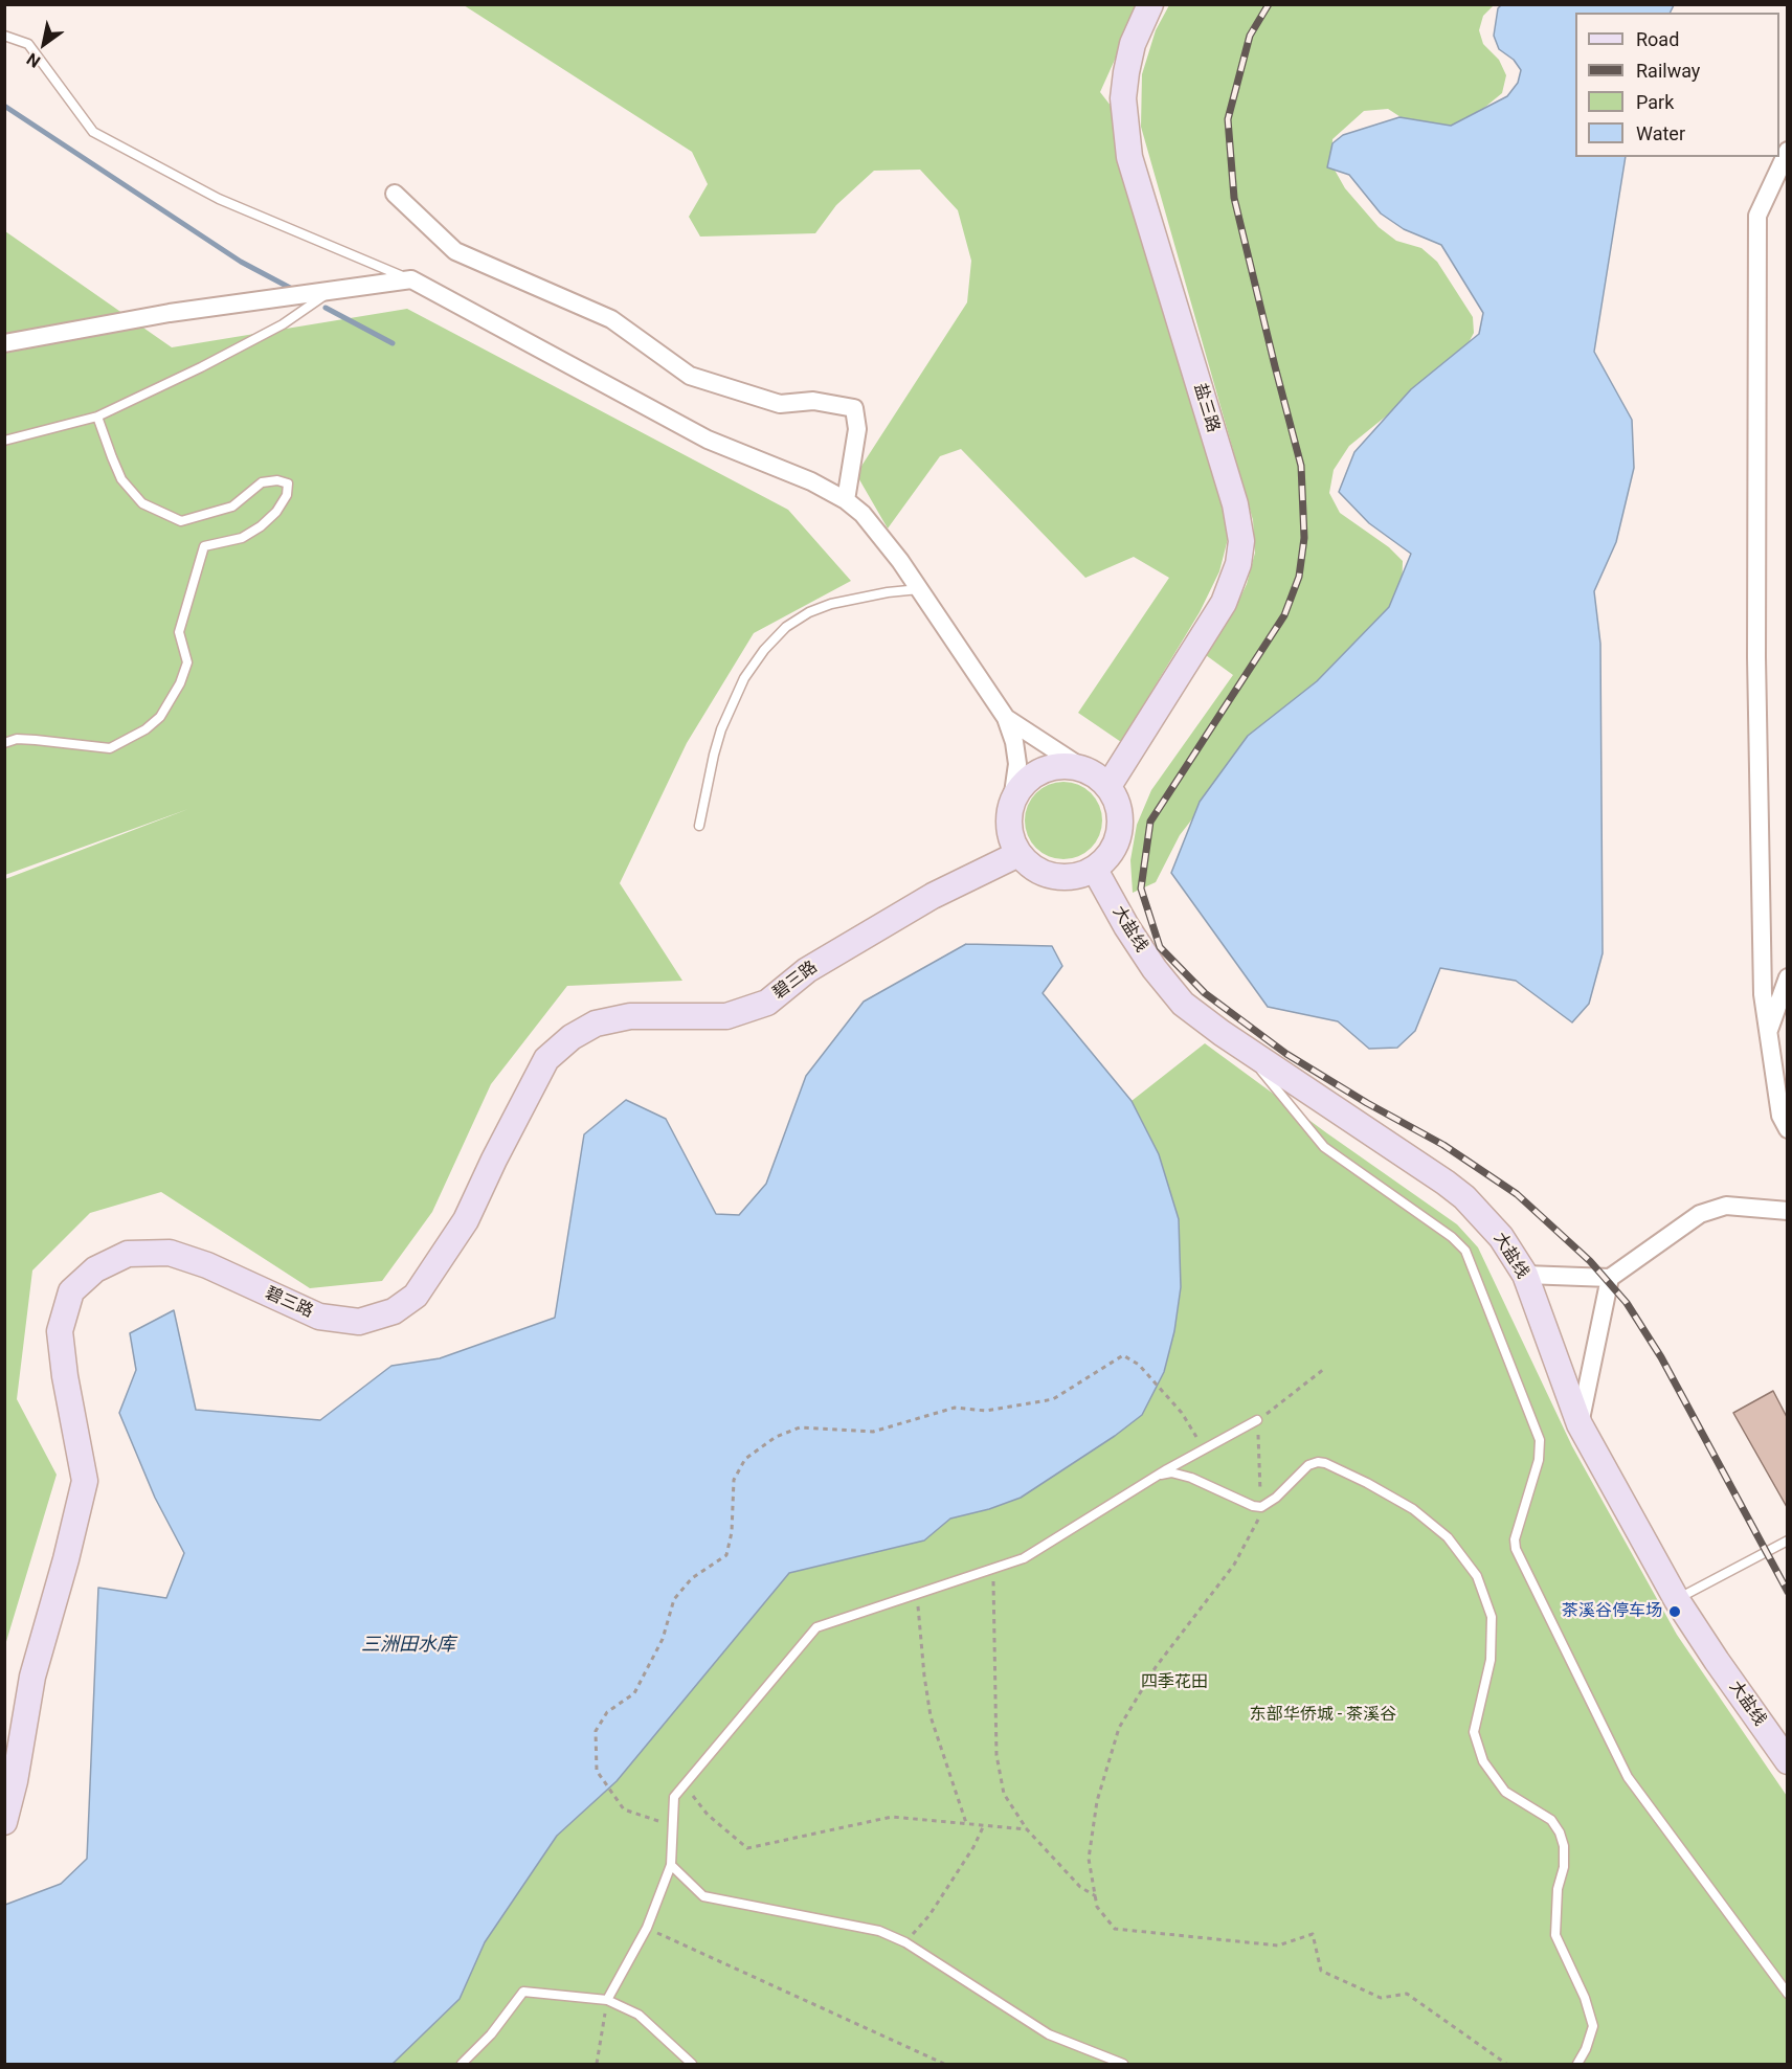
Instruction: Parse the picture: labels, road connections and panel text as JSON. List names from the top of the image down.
{
  "streets": {
    "main road": ["盐三路", "大盐线", "碧三路"]
  },
  "crossings": [
    ["盐三路", "大盐线"],
    ["盐三路", "碧三路"],
    ["大盐线", "碧三路"]
  ],
  "water": ["三洲田水库"],
  "parks": ["四季花田", "东部华侨城 - 茶溪谷"],
  "places": ["茶溪谷停车场"],
  "legend": [
    "Road",
    "Railway",
    "Park",
    "Water"
  ],
  "north": "bottom left"
}
